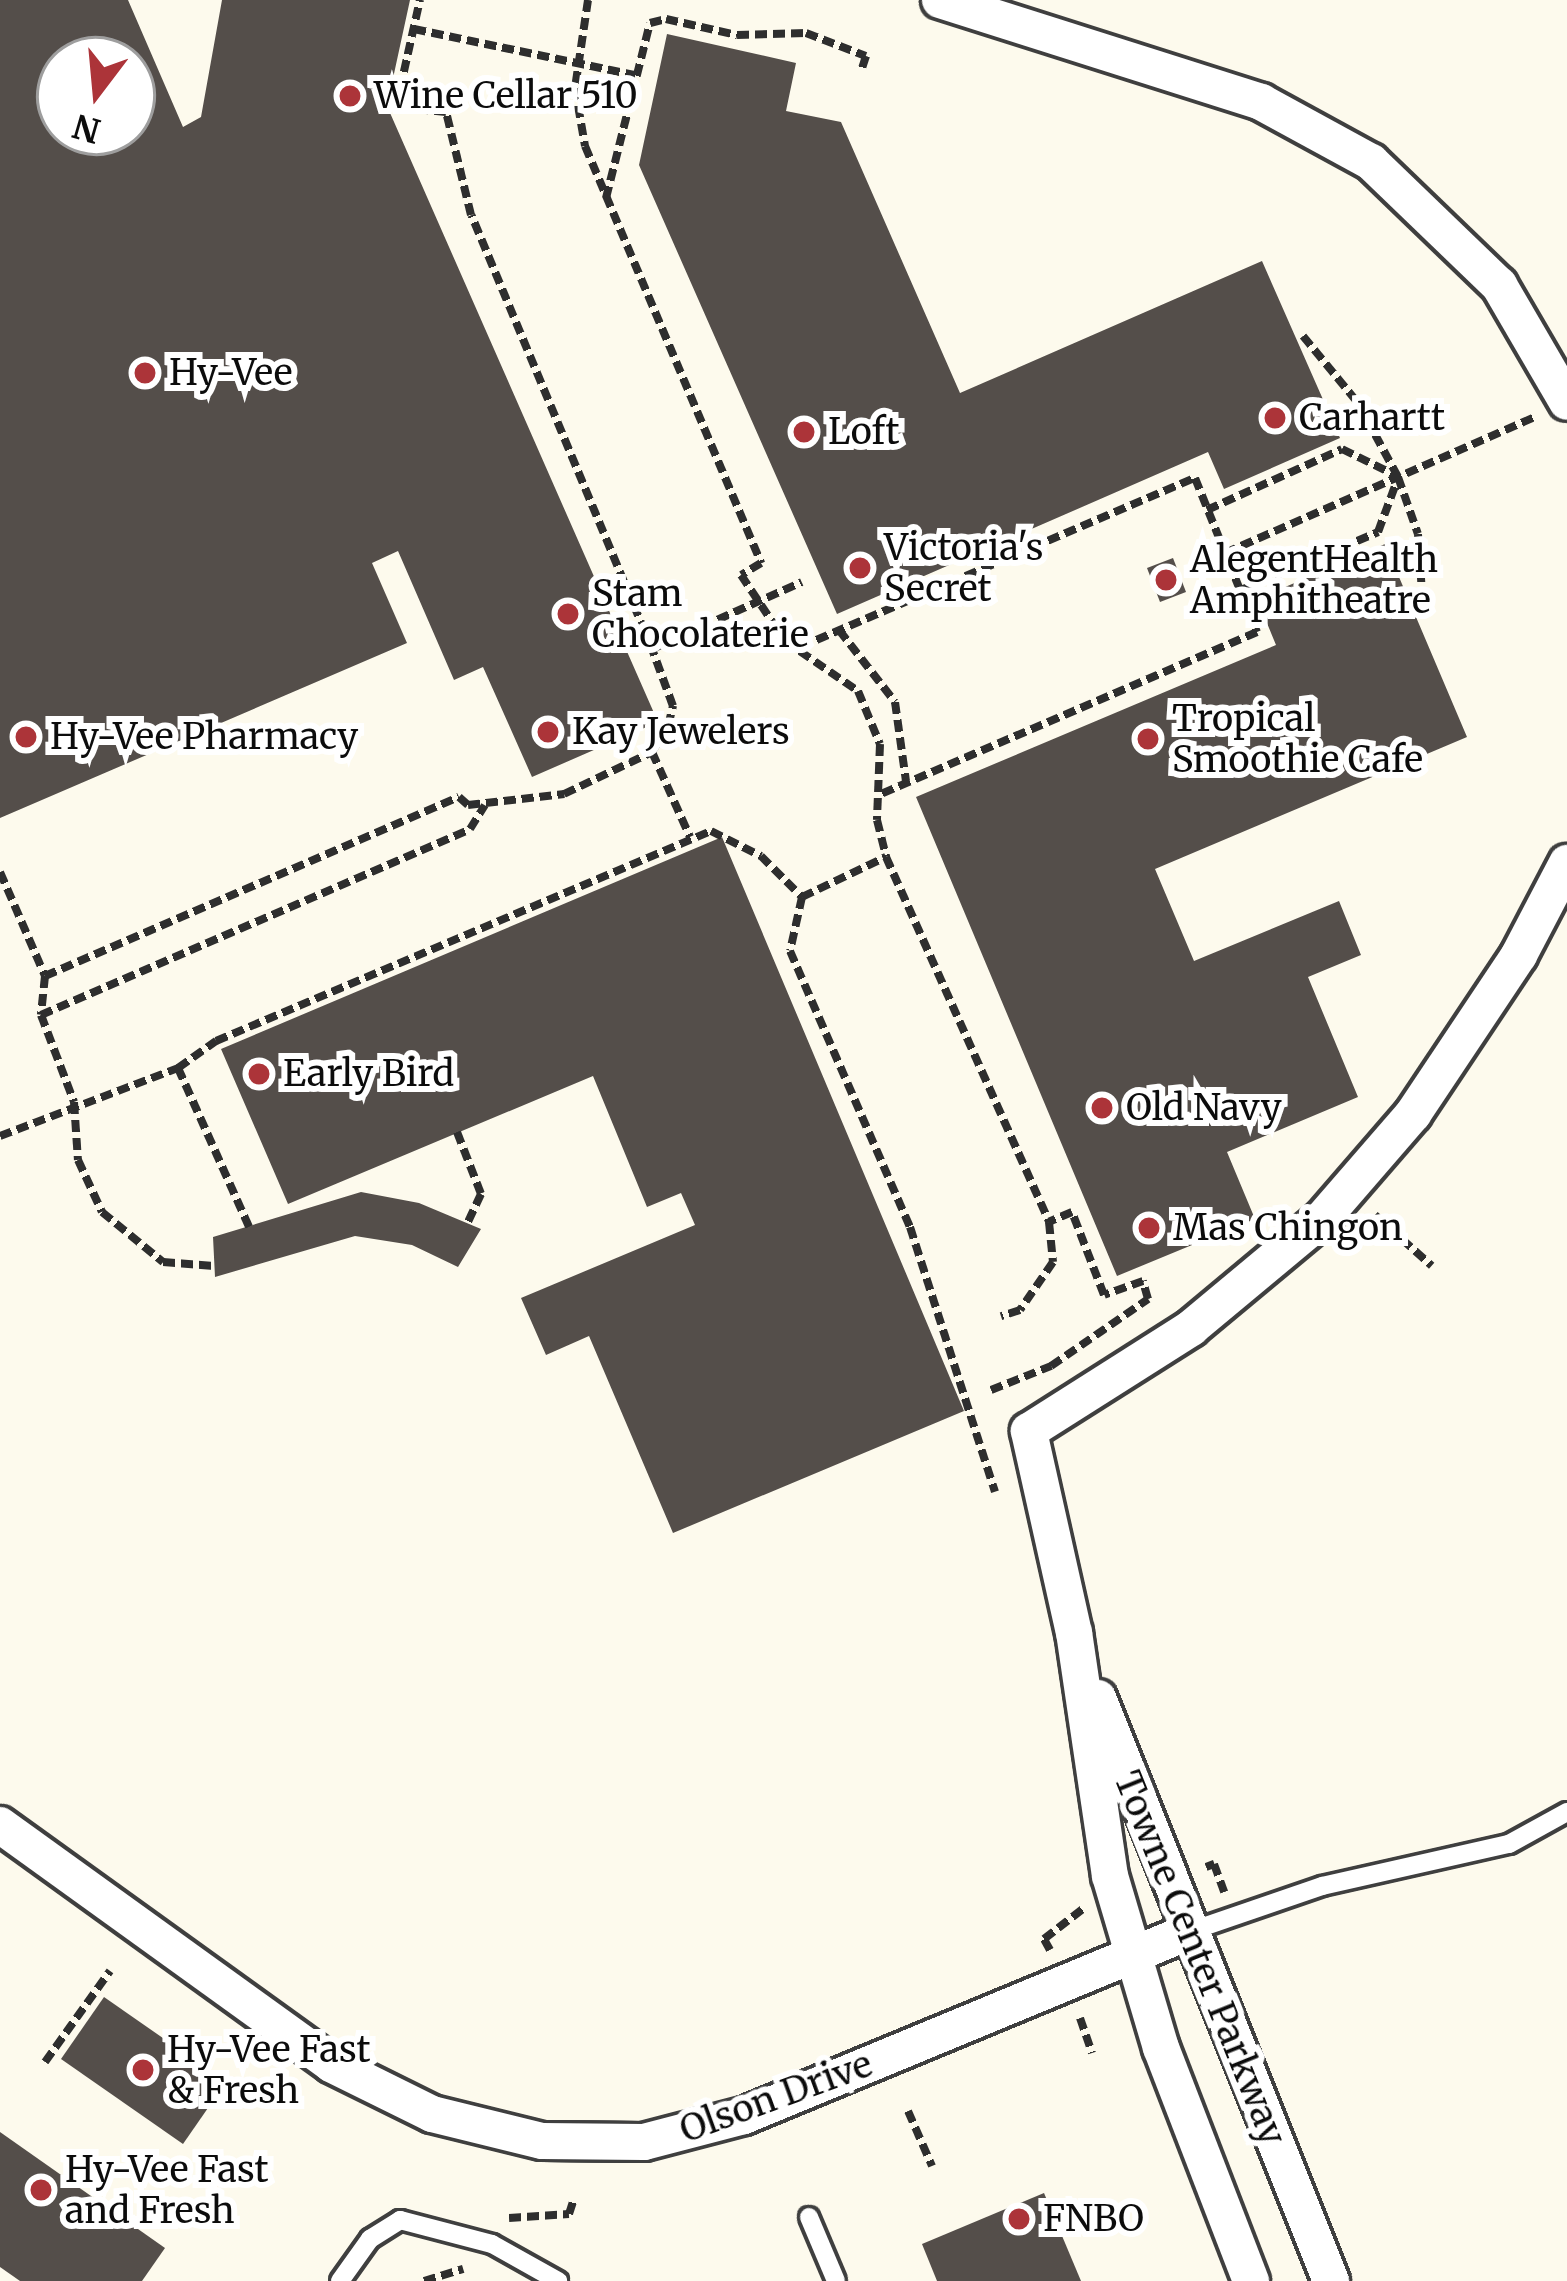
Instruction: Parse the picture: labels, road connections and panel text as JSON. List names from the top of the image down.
{
  "streets": {
    "street": ["Towne Center Parkway", "Olson Drive"]
  },
  "crossings": [
    ["Towne Center Parkway", "Olson Drive"]
  ],
  "places": [
    "Wine Cellar 510",
    "Hy-Vee",
    "Carhartt",
    "Loft",
    "Victoria's Secret",
    "AlegentHealth Amphitheatre",
    "Stam Chocolaterie",
    "Kay Jewelers",
    "Hy-Vee Pharmacy",
    "Tropical Smoothie Cafe",
    "Early Bird",
    "Old Navy",
    "Mas Chingon",
    "Hy-Vee Fast & Fresh",
    "Hy-Vee Fast and Fresh",
    "FNBO"
  ],
  "north": "bottom"
}
